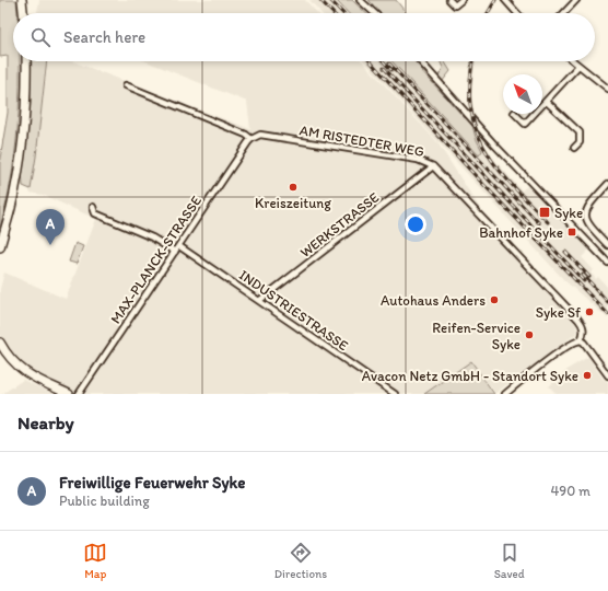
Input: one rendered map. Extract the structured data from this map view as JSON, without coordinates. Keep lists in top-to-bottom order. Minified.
{"streets":{"street":["AM RISTEDTER WEG","WERKSTRASSE","MAX-PLANCK-STRASSE","INDUSTRIESTRASSE"]},"crossings":[["AM RISTEDTER WEG","WERKSTRASSE"],["AM RISTEDTER WEG","MAX-PLANCK-STRASSE"],["WERKSTRASSE","INDUSTRIESTRASSE"],["MAX-PLANCK-STRASSE","INDUSTRIESTRASSE"]],"places":{"other":["Kreiszeitung","Autohaus Anders","Syke Sf","Reifen-Service Syke","Avacon Netz GmbH - Standort Syke"],"transit":["Syke","Bahnhof Syke"]},"north":"top left","page":{"search":"Search here","pins":"A","heading":"Nearby","list":[{"mark":"A","name":"Freiwillige Feuerwehr Syke","note":"Public building","value":"490 m"}],"nav":["Map","Directions","Saved"]}}
